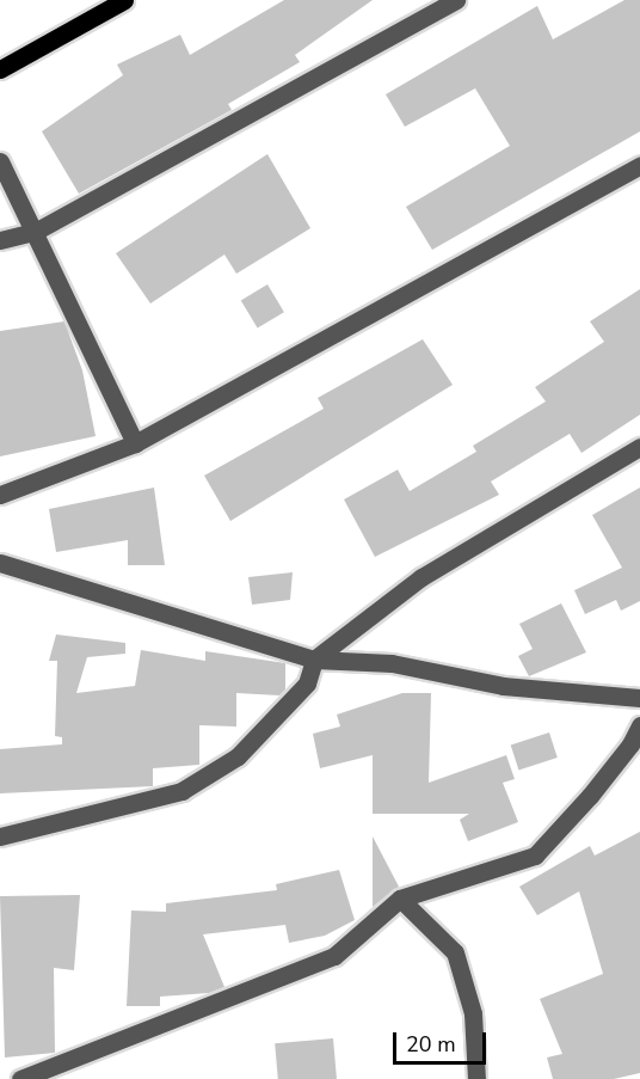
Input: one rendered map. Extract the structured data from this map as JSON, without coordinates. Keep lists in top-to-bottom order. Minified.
{"scale_bar":"20 m"}
